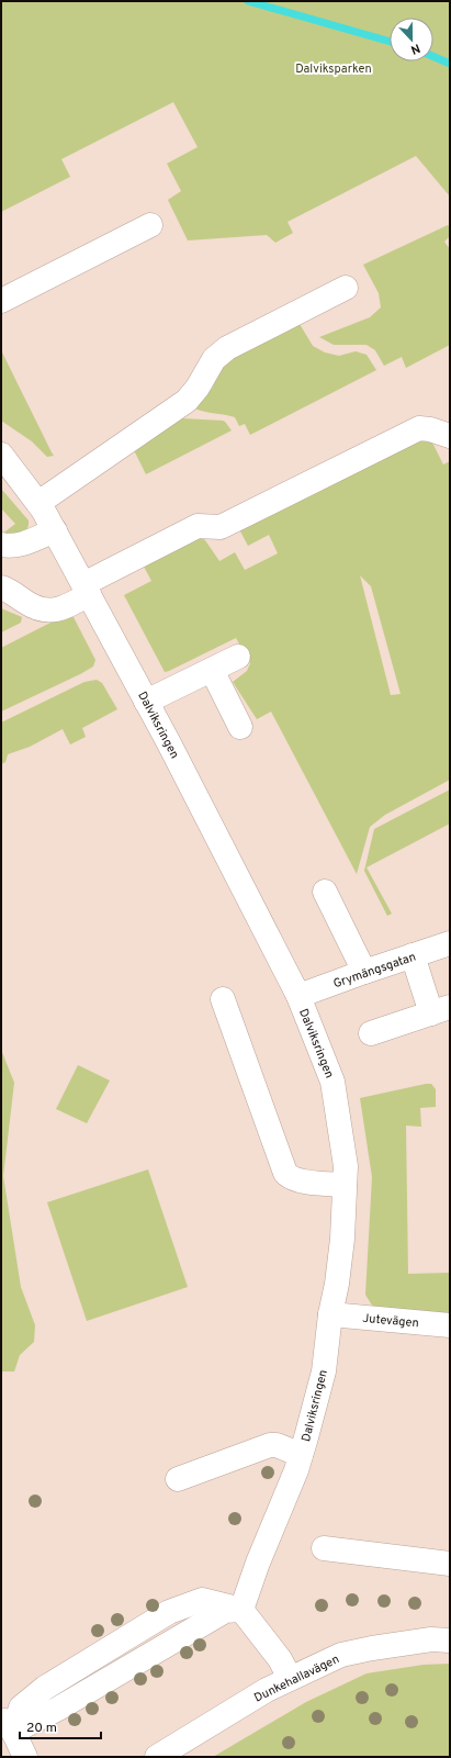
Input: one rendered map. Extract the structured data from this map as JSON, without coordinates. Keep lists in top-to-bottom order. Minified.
{"streets":{"street":["Dalviksringen","Grymängsgatan","Jutevägen","Dunkehallavägen"]},"crossings":[["Dalviksringen","Grymängsgatan"],["Dalviksringen","Jutevägen"]],"parks":["Dalviksparken"],"scale_bar":"20 m","north":"bottom"}
